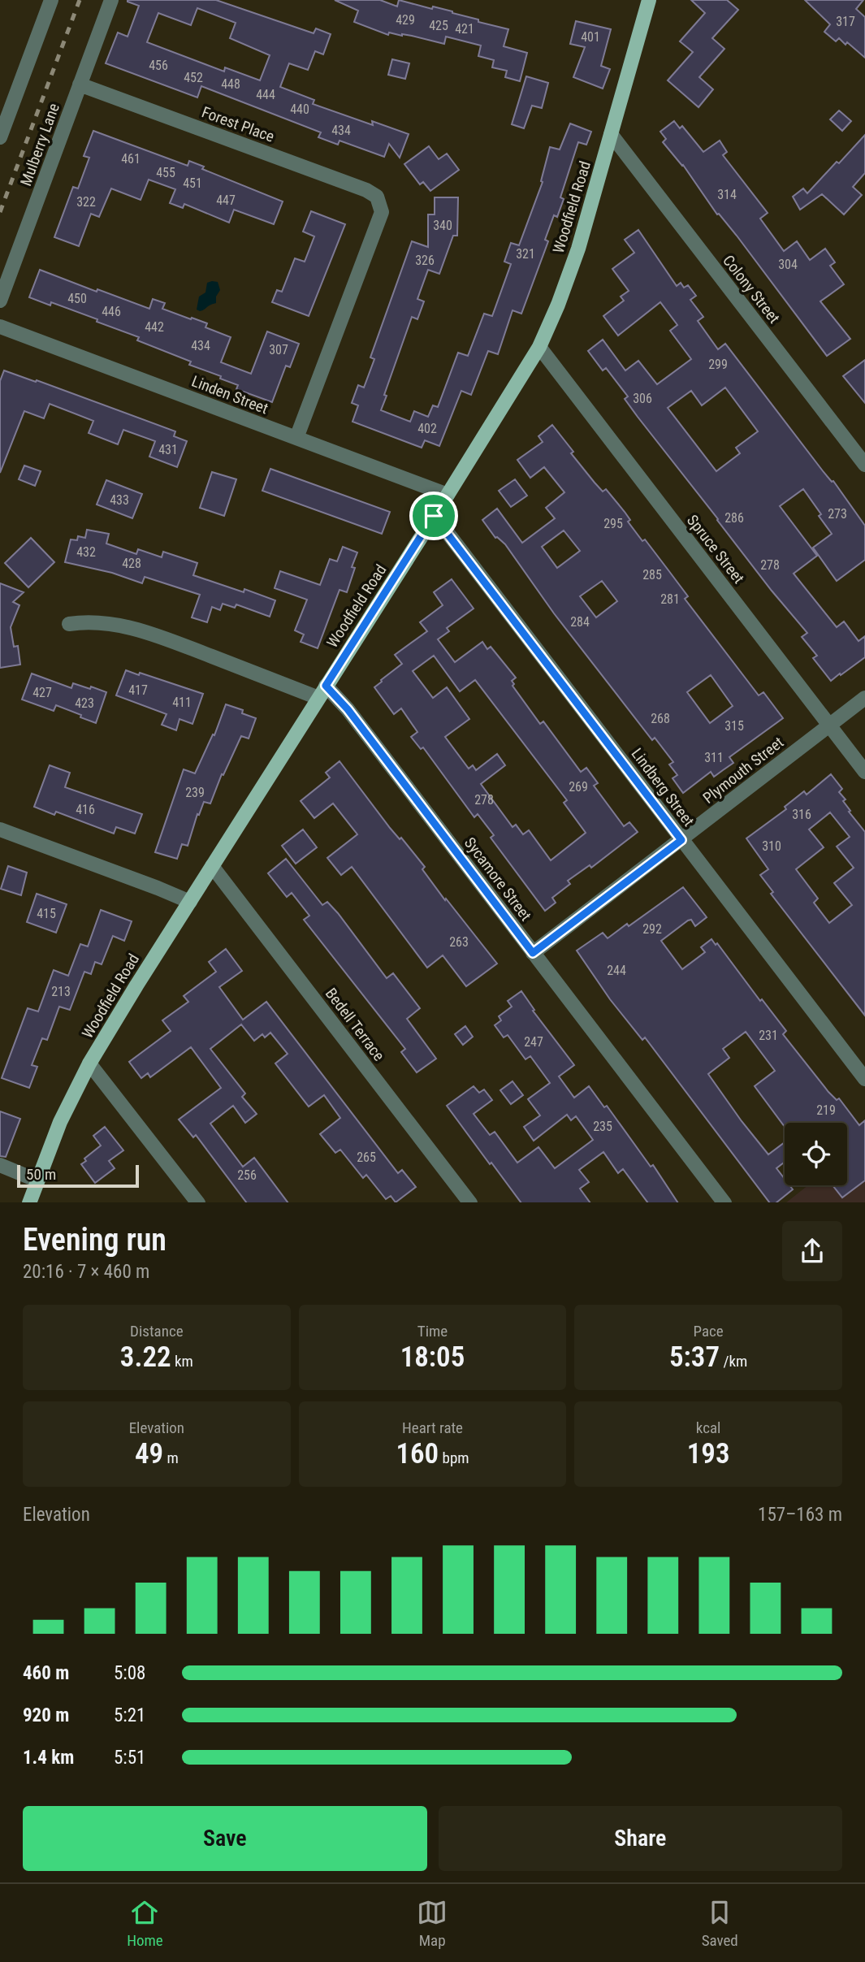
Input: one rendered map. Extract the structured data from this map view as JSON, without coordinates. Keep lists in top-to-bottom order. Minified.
{"streets":{"main road":["Woodfield Road"],"street":["Forest Place","Mulberry Lane","Colony Street","Linden Street","Spruce Street","Plymouth Street","Lindberg Street","Sycamore Street","Bedell Terrace"]},"crossings":[["Forest Place","Mulberry Lane"],["Forest Place","Linden Street"],["Woodfield Road","Colony Street"],["Woodfield Road","Linden Street"],["Woodfield Road","Spruce Street"],["Woodfield Road","Lindberg Street"],["Woodfield Road","Sycamore Street"],["Woodfield Road","Bedell Terrace"],["Spruce Street","Plymouth Street"],["Plymouth Street","Lindberg Street"],["Plymouth Street","Sycamore Street"]],"house_numbers":["429","317","425","421","401","456","452","448","444","440","434","461","455","451","314","447","322","340","321","326","304","450","446","442","434","307","299","306","402","431","433","273","286","295","432","428","278","285","281","284","417","427","411","423","268","315","311","269","239","278","416","316","310","415","292","263","244","213","231","247","219","235","265","256"],"scale_bar":"50 m","page":{"scale":"50 m","heading":["Evening run","20:16 · 7 × 460 m"],"stats":[["Distance","3.22 km"],["Time","18:05"],["Pace","5:37 /km"],["Elevation","49 m"],["Heart rate","160 bpm"],["kcal","193"]],"chart":["Elevation","157–163 m"],"list":[{"name":"460 m","note":"5:08"},{"name":"920 m","note":"5:21"},{"name":"1.4 km","note":"5:51"}],"buttons":["Save","Share"],"tabs":["Home","Map","Saved"]}}
